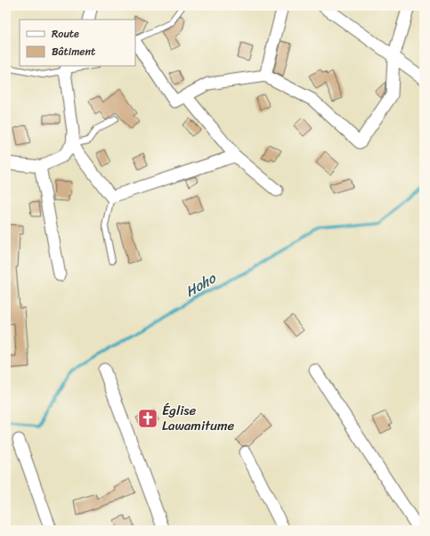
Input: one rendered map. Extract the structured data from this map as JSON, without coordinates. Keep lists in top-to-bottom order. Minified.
{"water":["Hoho"],"places":{"church":["Église Lawamitume"]},"legend":["Route","Bâtiment"]}
